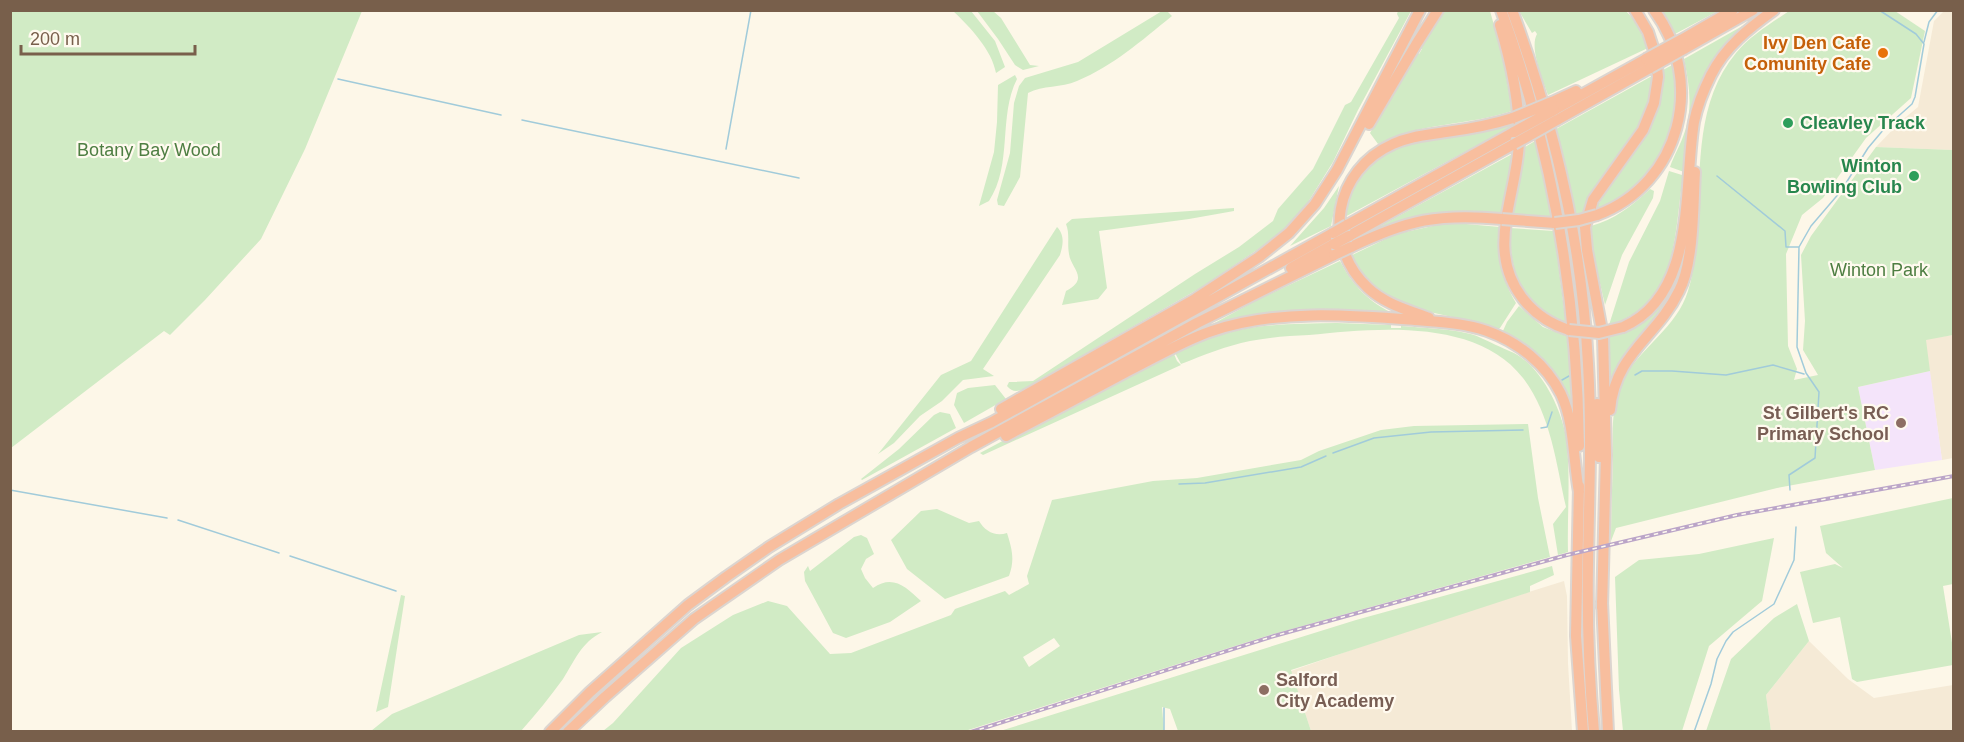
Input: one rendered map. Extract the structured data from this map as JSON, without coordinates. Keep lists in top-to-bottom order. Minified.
{"parks":["Botany Bay Wood","Winton Park"],"places":["Ivy Den Cafe Comunity Cafe","Cleavley Track","Winton Bowling Club","St Gilbert's RC Primary School","Salford City Academy"],"scale_bar":"200 m"}
